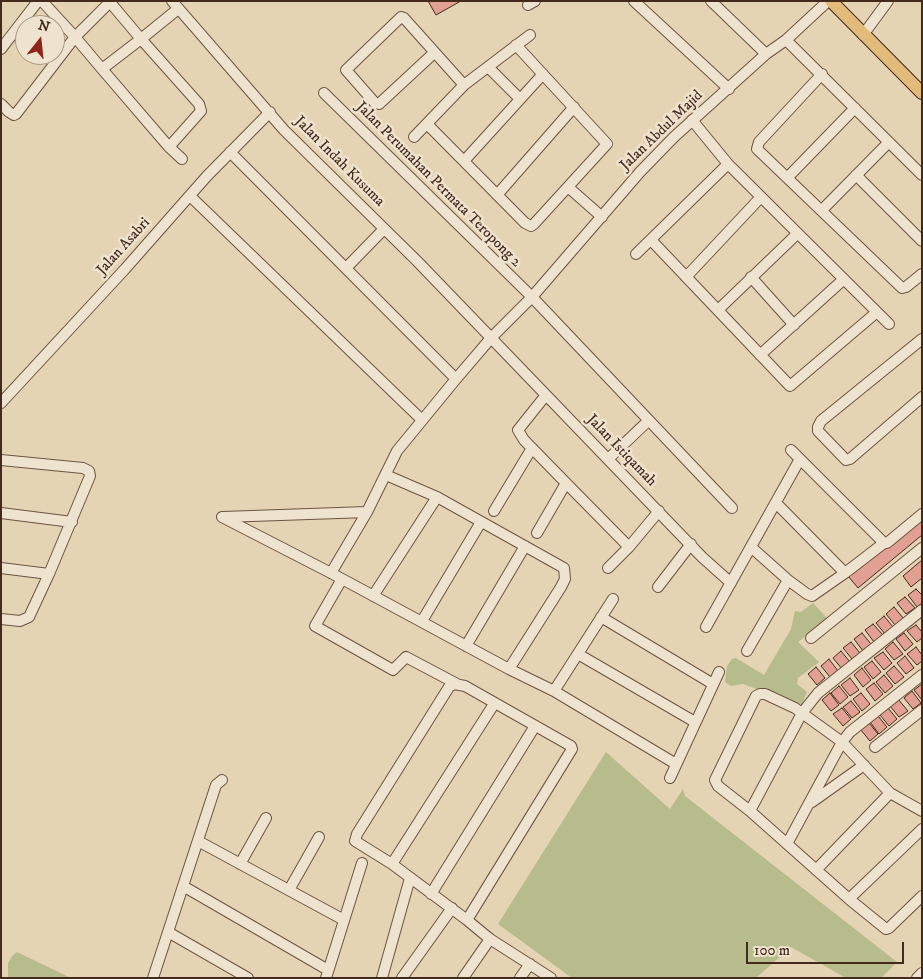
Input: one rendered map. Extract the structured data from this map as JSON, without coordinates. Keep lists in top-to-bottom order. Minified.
{"streets":{"street":["Jalan Abdul Majid","Jalan Indah Kusuma","Jalan Perumahan Permata Teropong 2","Jalan Asabri","Jalan Istiqamah"]},"crossings":[["Jalan Abdul Majid","Jalan Indah Kusuma"],["Jalan Abdul Majid","Jalan Perumahan Permata Teropong 2"],["Jalan Abdul Majid","Jalan Istiqamah"],["Jalan Indah Kusuma","Jalan Asabri"],["Jalan Indah Kusuma","Jalan Istiqamah"]],"scale_bar":"100 m","north":"top"}
